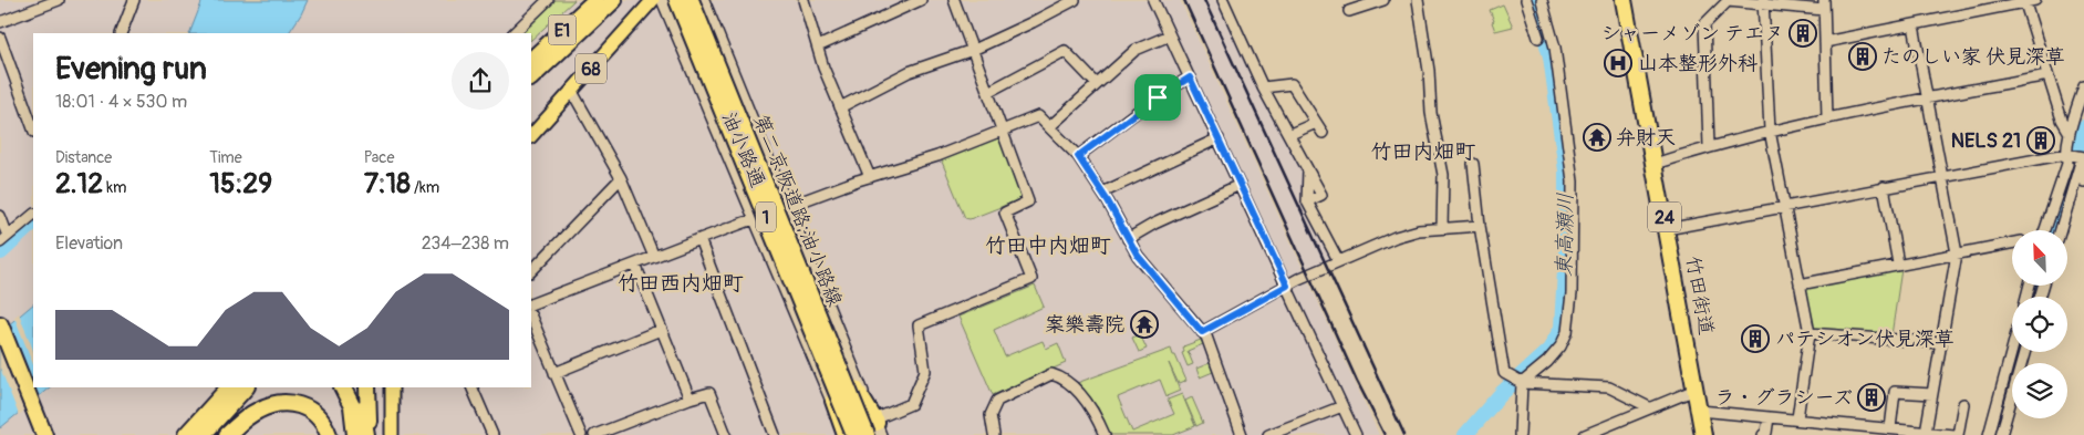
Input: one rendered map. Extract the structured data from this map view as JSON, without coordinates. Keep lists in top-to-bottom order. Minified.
{"streets":{"highway":["E1","第二京阪道路;油小路線","1","24","竹田街道"],"main road":["68"],"street":["油小路通"]},"crossings":[["油小路通","第二京阪道路;油小路線"]],"districts":["竹田内畑町","竹田中内畑町","竹田西内畑町"],"water":["東高瀬川"],"places":{"building":["シャーメゾン テエヌ","たのしい家 伏見深草","NELS 21","パテシオン伏見深草","ラ・グラシーズ"],"hospital":["山本整形外科"],"temple":["弁財天","案樂壽院"]},"north":"top left","page":{"heading":["Evening run","18:01 · 4 × 530 m"],"stats":[["Distance","2.12 km"],["Time","15:29"],["Pace","7:18 /km"]],"chart":["Elevation","234–238 m"]}}
